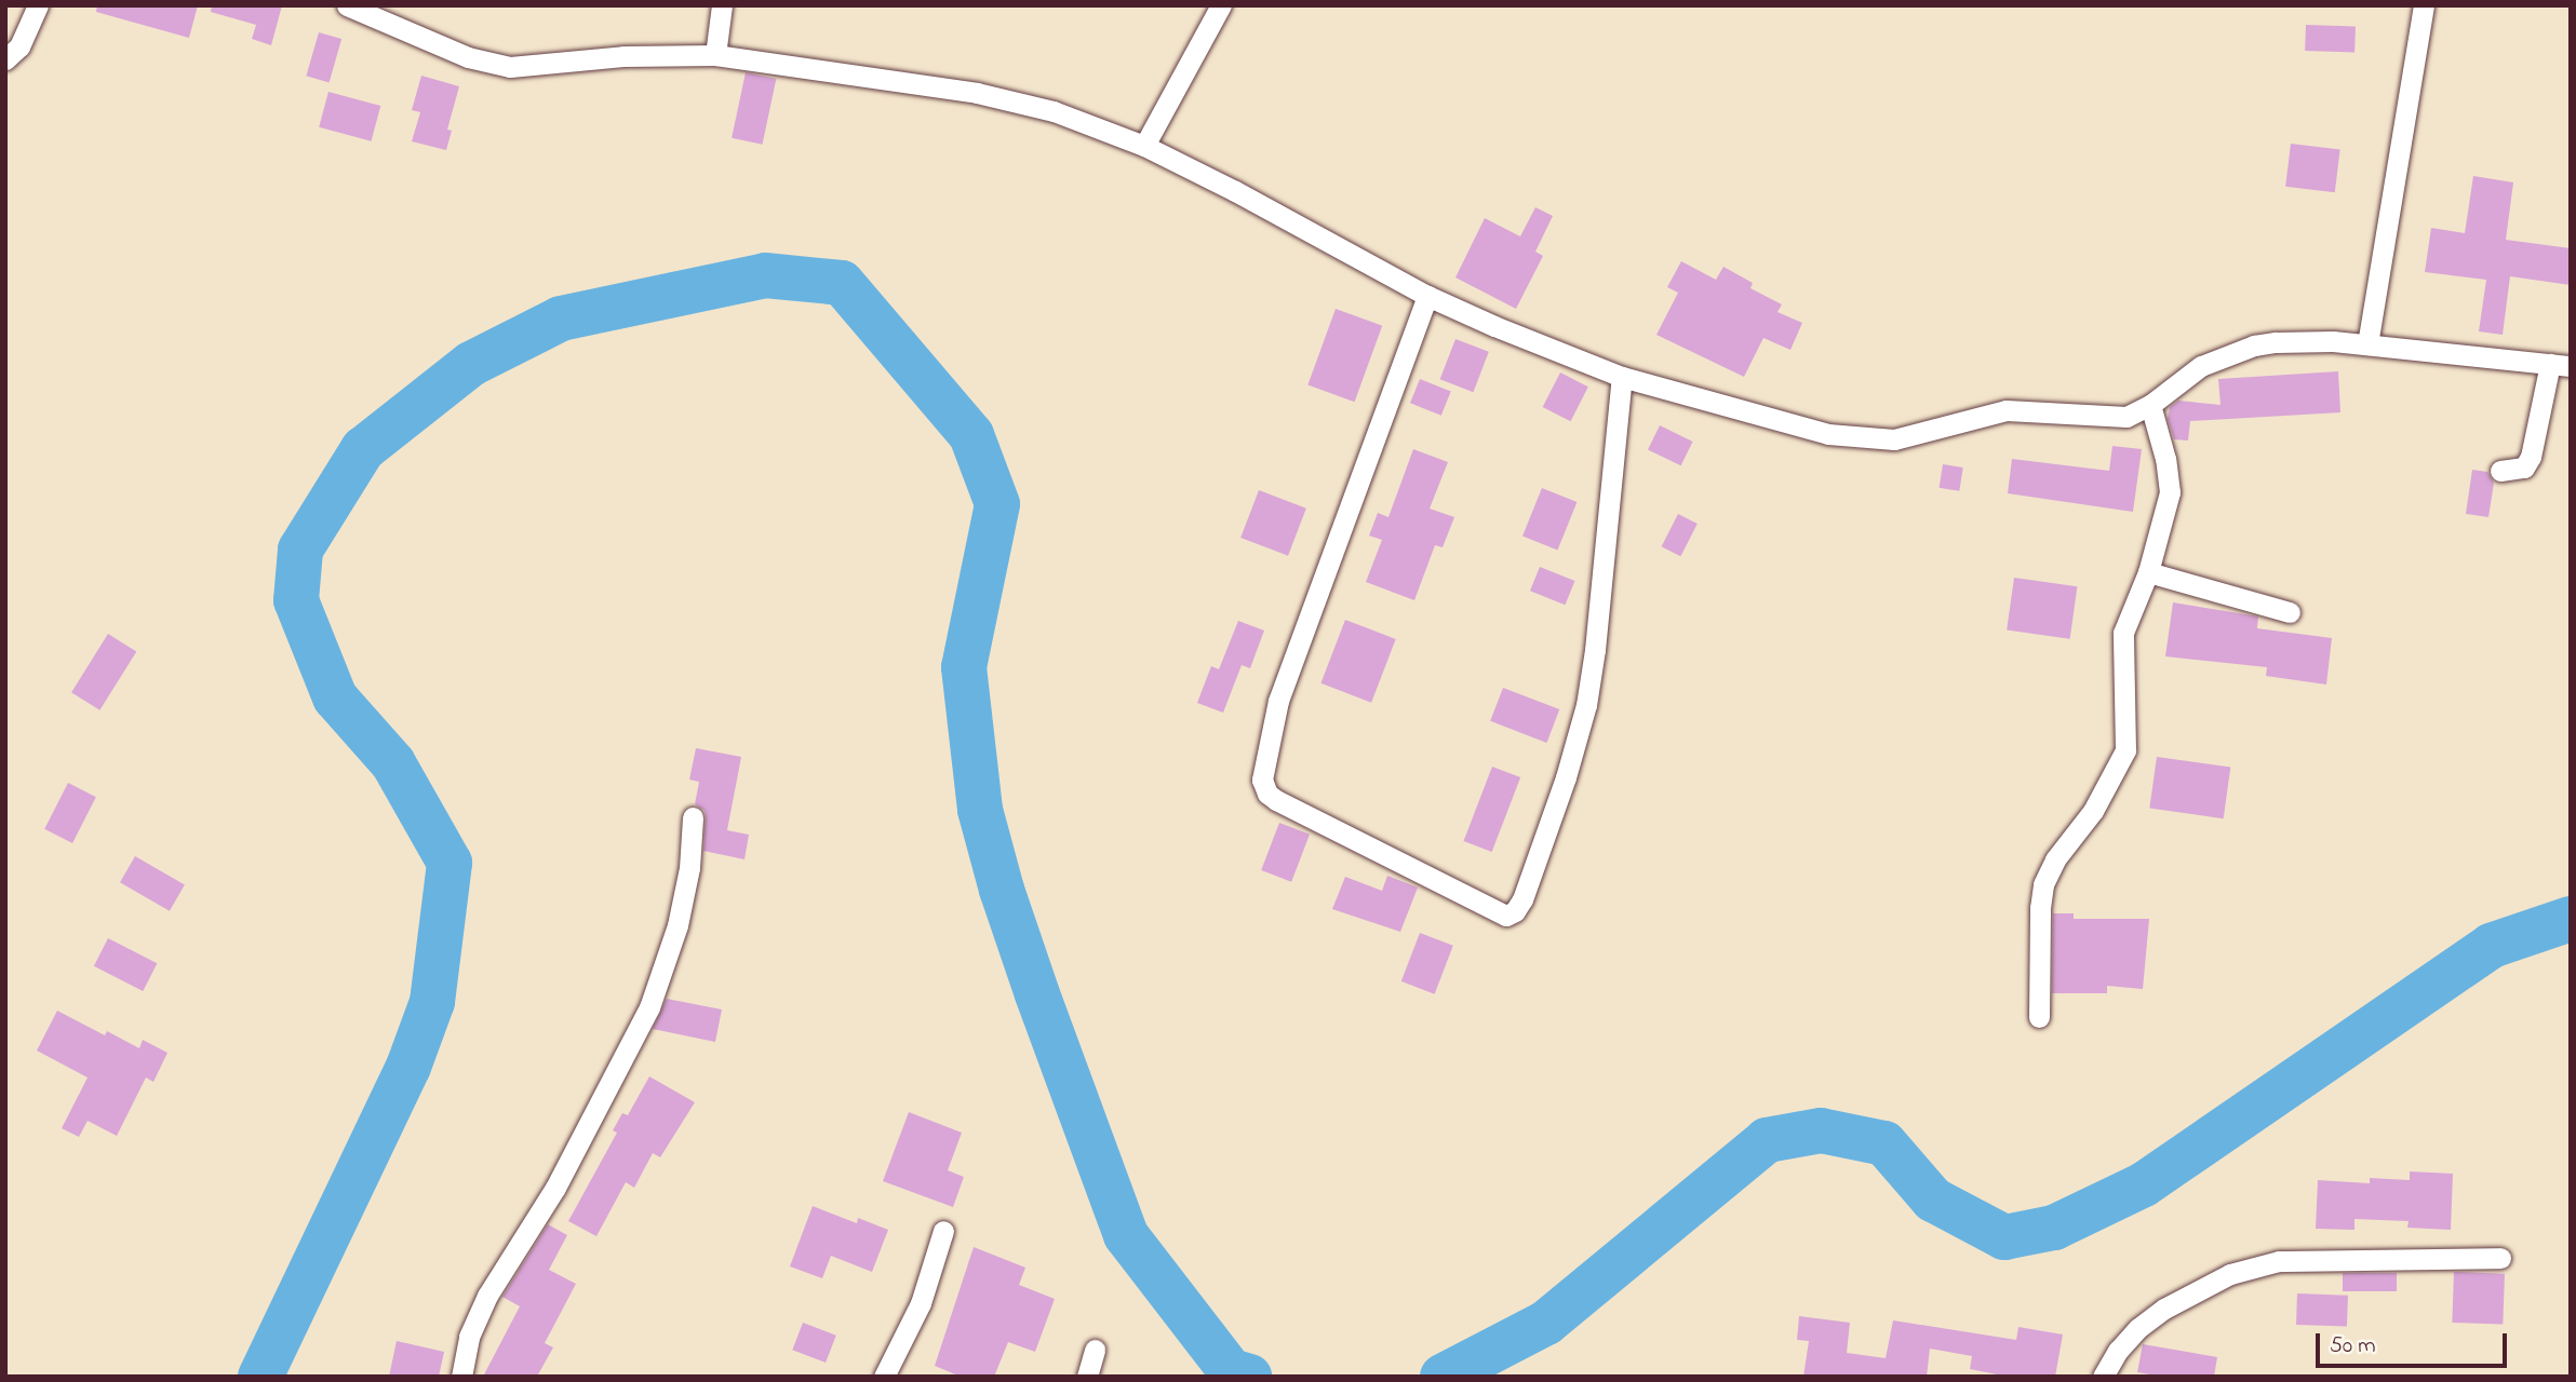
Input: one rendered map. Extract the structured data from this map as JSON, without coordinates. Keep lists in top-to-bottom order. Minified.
{"scale_bar":"50 m"}
